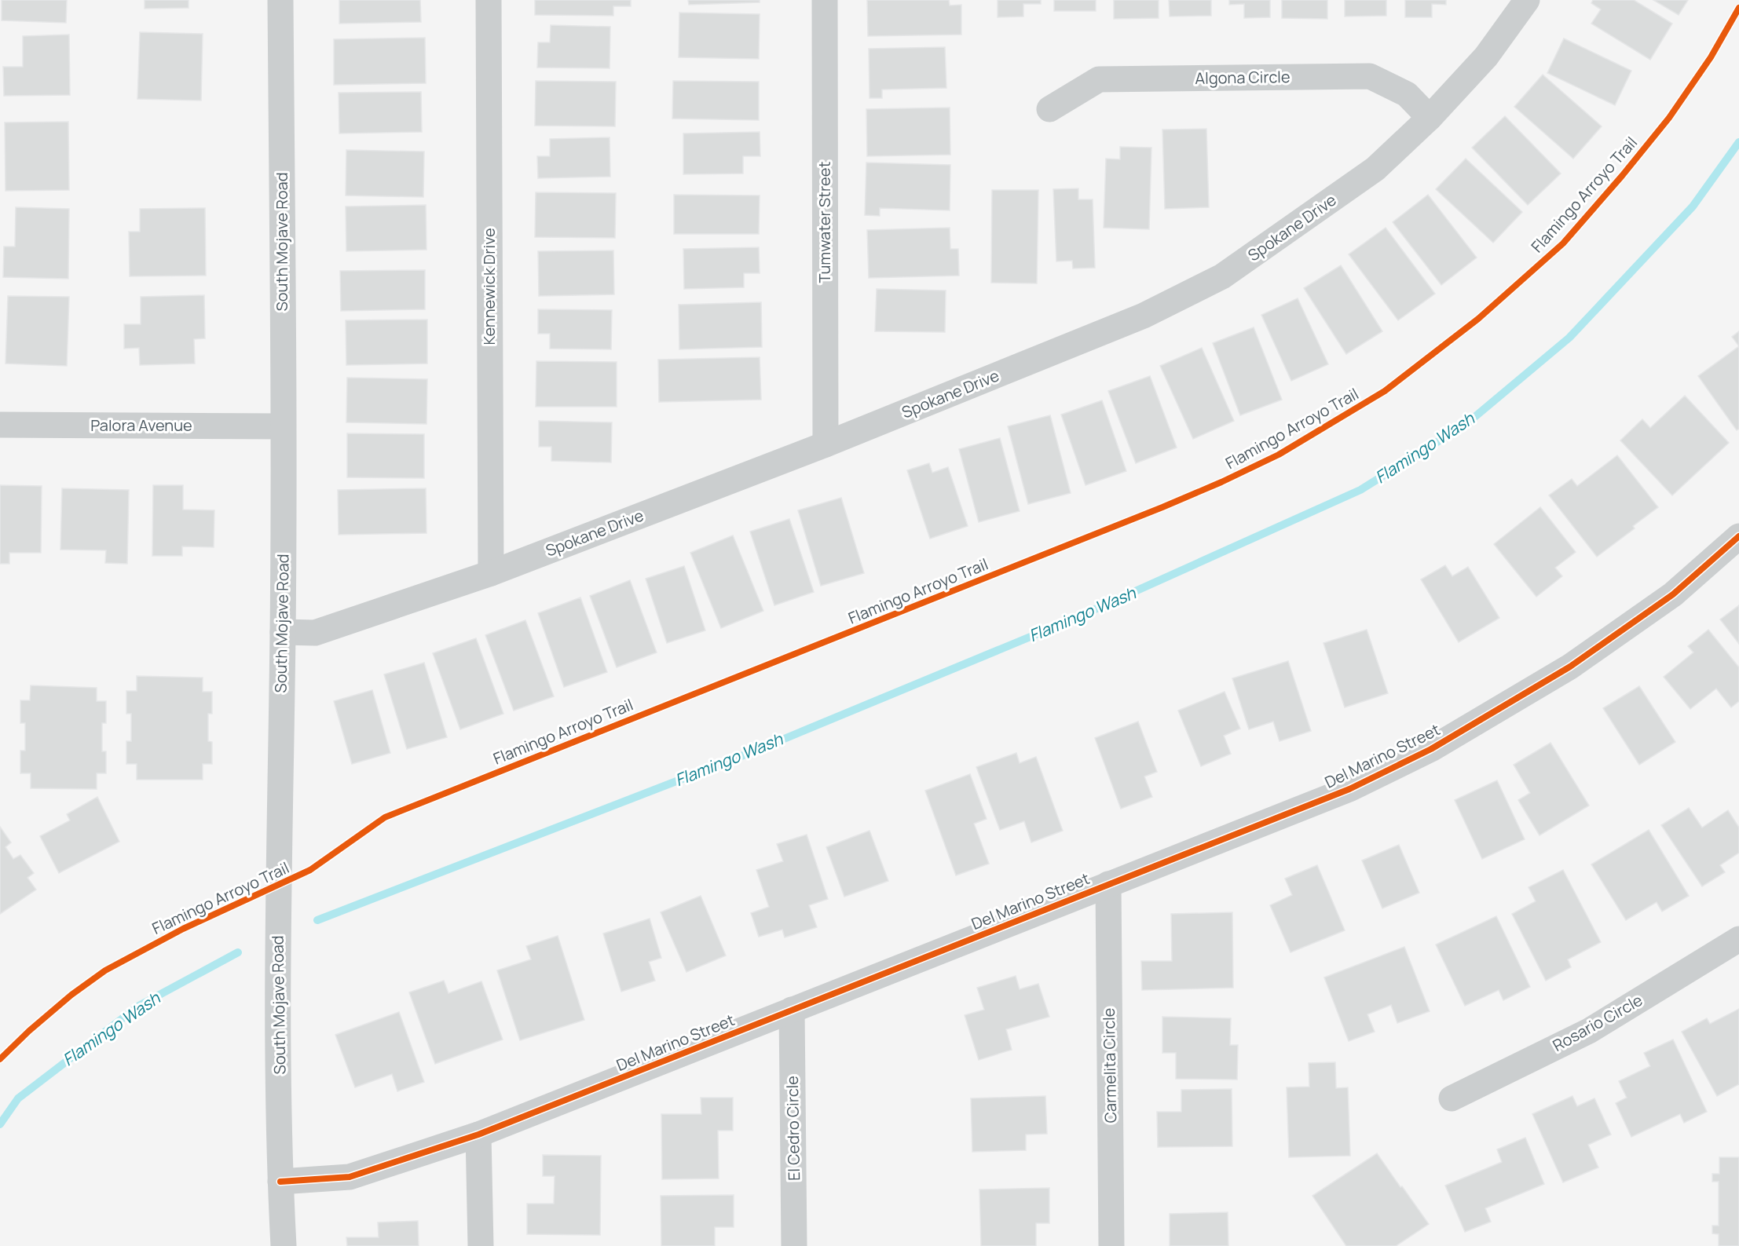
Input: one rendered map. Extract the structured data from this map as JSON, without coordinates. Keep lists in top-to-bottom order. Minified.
{"streets":{"street":["Algona Circle","Tumwater Street","Spokane Drive","South Mojave Road","Kennewick Drive","Palora Avenue","Del Marino Street","Rosario Circle","Carmelita Circle","El Cedro Circle"],"cycle path":["Flamingo Arroyo Trail"]},"crossings":[["Algona Circle","Spokane Drive"],["Tumwater Street","Spokane Drive"],["Spokane Drive","South Mojave Road"],["Spokane Drive","Kennewick Drive"],["South Mojave Road","Palora Avenue"],["South Mojave Road","Del Marino Street"],["Del Marino Street","Carmelita Circle"],["Del Marino Street","El Cedro Circle"]],"water":["Flamingo Wash"]}
